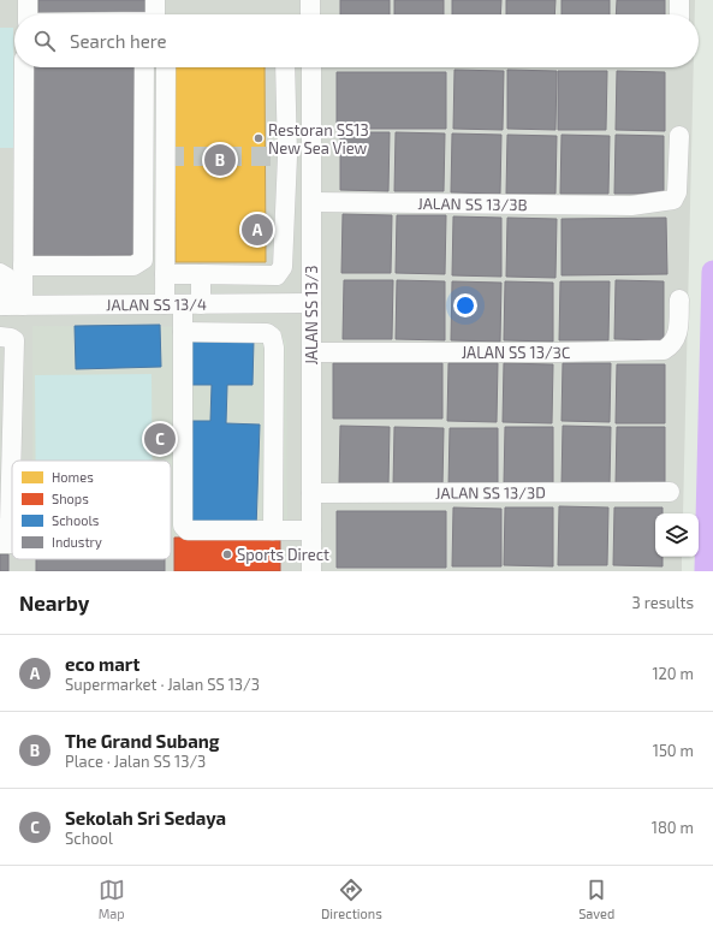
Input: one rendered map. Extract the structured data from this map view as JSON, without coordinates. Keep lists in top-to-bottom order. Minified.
{"streets":{"street":["JALAN SS 13/3B","JALAN SS 13/4","JALAN SS 13/3","JALAN SS 13/3C","JALAN SS 13/3D"]},"crossings":[["JALAN SS 13/3B","JALAN SS 13/3"],["JALAN SS 13/4","JALAN SS 13/3"],["JALAN SS 13/3","JALAN SS 13/3C"],["JALAN SS 13/3","JALAN SS 13/3D"]],"places":["Restoran SS13 New Sea View","Sports Direct"],"legend":["Homes","Shops","Schools","Industry"],"page":{"search":"Search here","pins":["B","A","C"],"heading":["Nearby","3 results"],"list":[{"mark":"A","name":"eco mart","note":"Supermarket · Jalan SS 13/3","value":"120 m"},{"mark":"B","name":"The Grand Subang","note":"Place · Jalan SS 13/3","value":"150 m"},{"mark":"C","name":"Sekolah Sri Sedaya","note":"School","value":"180 m"}],"nav":["Map","Directions","Saved"]}}
